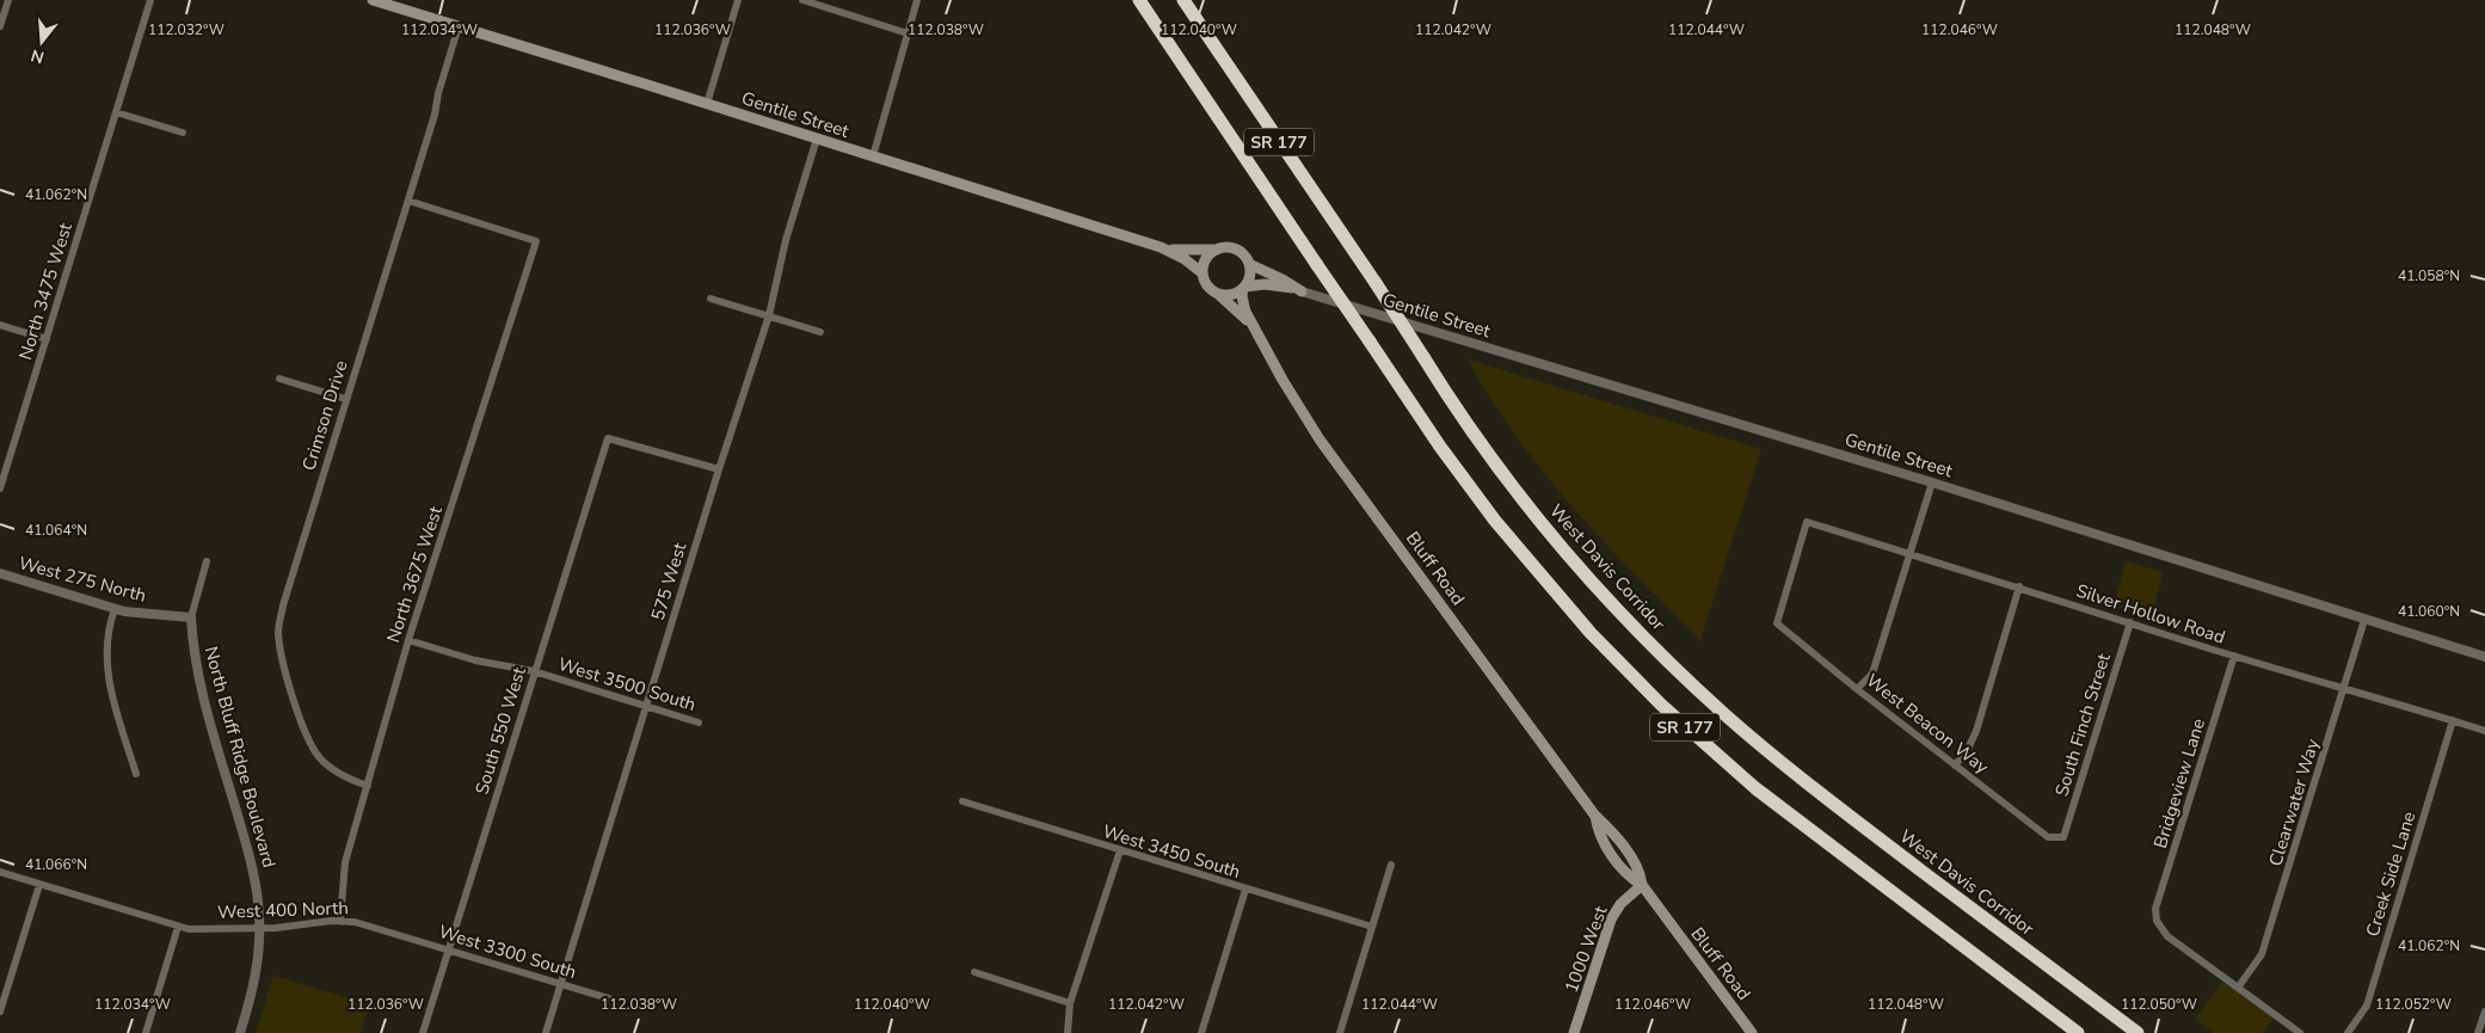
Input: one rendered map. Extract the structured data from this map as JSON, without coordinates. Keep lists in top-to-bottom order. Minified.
{"streets":{"highway":["SR 177","West Davis Corridor"],"main road":["Gentile Street","Bluff Road","1000 West"],"street":["North 3475 West","Crimson Drive","North 3675 West","West 275 North","575 West","Silver Hollow Road","West 3500 South","West Beacon Way","South Finch Street","South 550 West","North Bluff Ridge Boulevard","Bridgeview Lane","Clearwater Way","West 3450 South","Creek Side Lane","West 400 North","West 3300 South"]},"crossings":[["Gentile Street","Crimson Drive"],["Gentile Street","Bluff Road"],["Gentile Street","575 West"],["Gentile Street","Clearwater Way"],["Crimson Drive","North 3675 West"],["Bluff Road","1000 West"],["North 3675 West","West 3500 South"],["North 3675 West","West 400 North"],["West 275 North","North Bluff Ridge Boulevard"],["575 West","West 3500 South"],["575 West","South 550 West"],["575 West","West 3300 South"],["Silver Hollow Road","West Beacon Way"],["Silver Hollow Road","South Finch Street"],["Silver Hollow Road","Bridgeview Lane"],["Silver Hollow Road","Clearwater Way"],["Silver Hollow Road","Creek Side Lane"],["West 3500 South","South 550 West"],["West Beacon Way","South Finch Street"],["South 550 West","West 3300 South"],["North Bluff Ridge Boulevard","West 400 North"],["Bridgeview Lane","Clearwater Way"],["West 400 North","West 3300 South"]],"north":"bottom","coordinates":["112.032°W","112.034°W","112.036°W","112.038°W","112.040°W","112.042°W","112.044°W","112.046°W","112.048°W","41.062°N","41.058°N","41.064°N","41.060°N","41.066°N","112.050°W","112.052°W"]}
